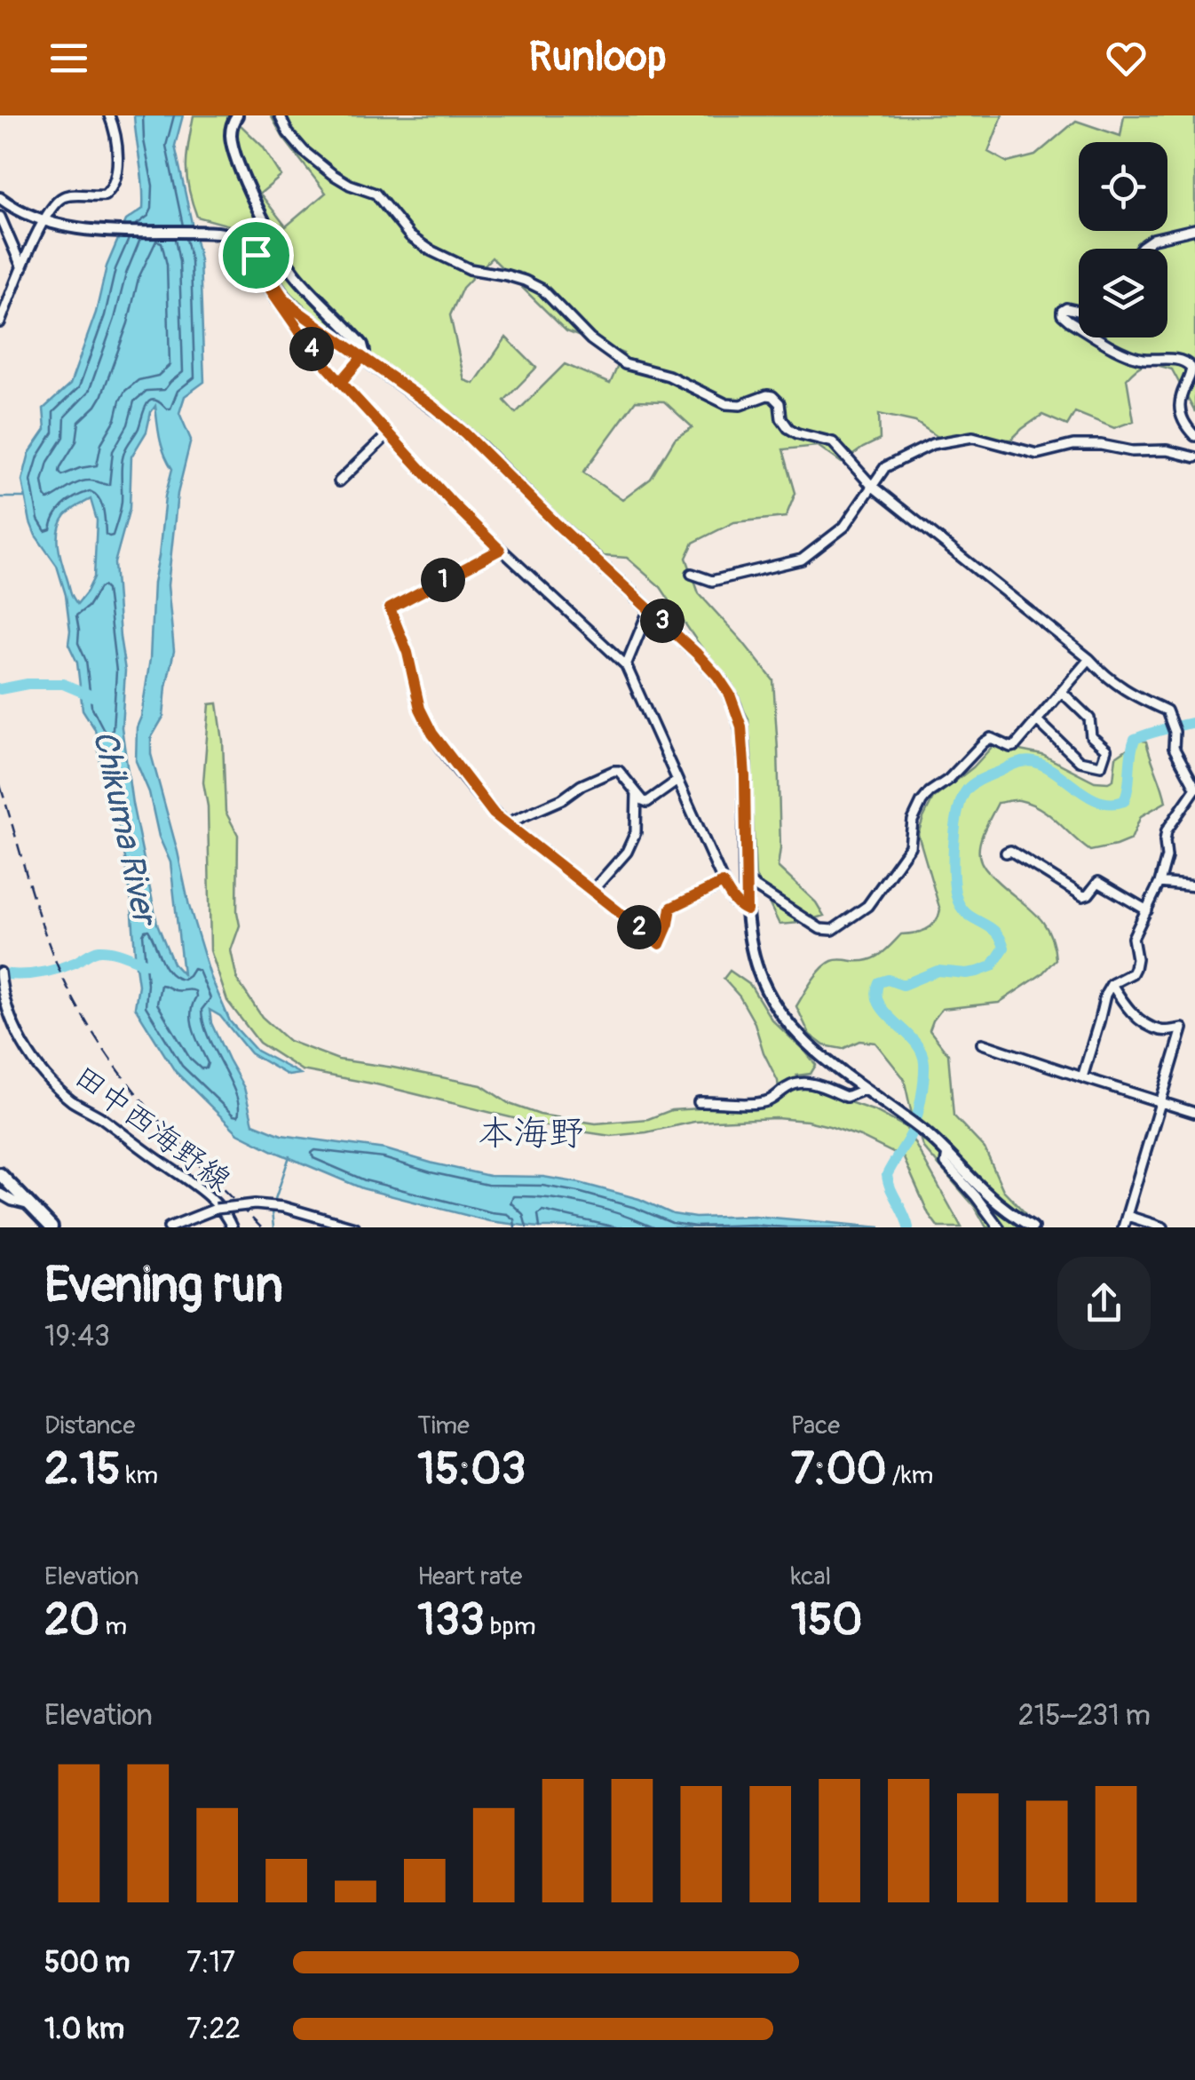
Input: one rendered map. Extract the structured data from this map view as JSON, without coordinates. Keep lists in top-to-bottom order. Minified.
{"streets":{"street":["田中西海野線"]},"districts":["本海野"],"water":["Chikuma River"],"page":{"header":"Runloop","pins":["4","1","3","2"],"heading":["Evening run","19:43"],"stats":[["Distance","2.15 km"],["Time","15:03"],["Pace","7:00 /km"],["Elevation","20 m"],["Heart rate","133 bpm"],["kcal","150"]],"chart":["Elevation","215–231 m"],"list":[{"name":"500 m","note":"7:17"},{"name":"1.0 km","note":"7:22"}]}}
